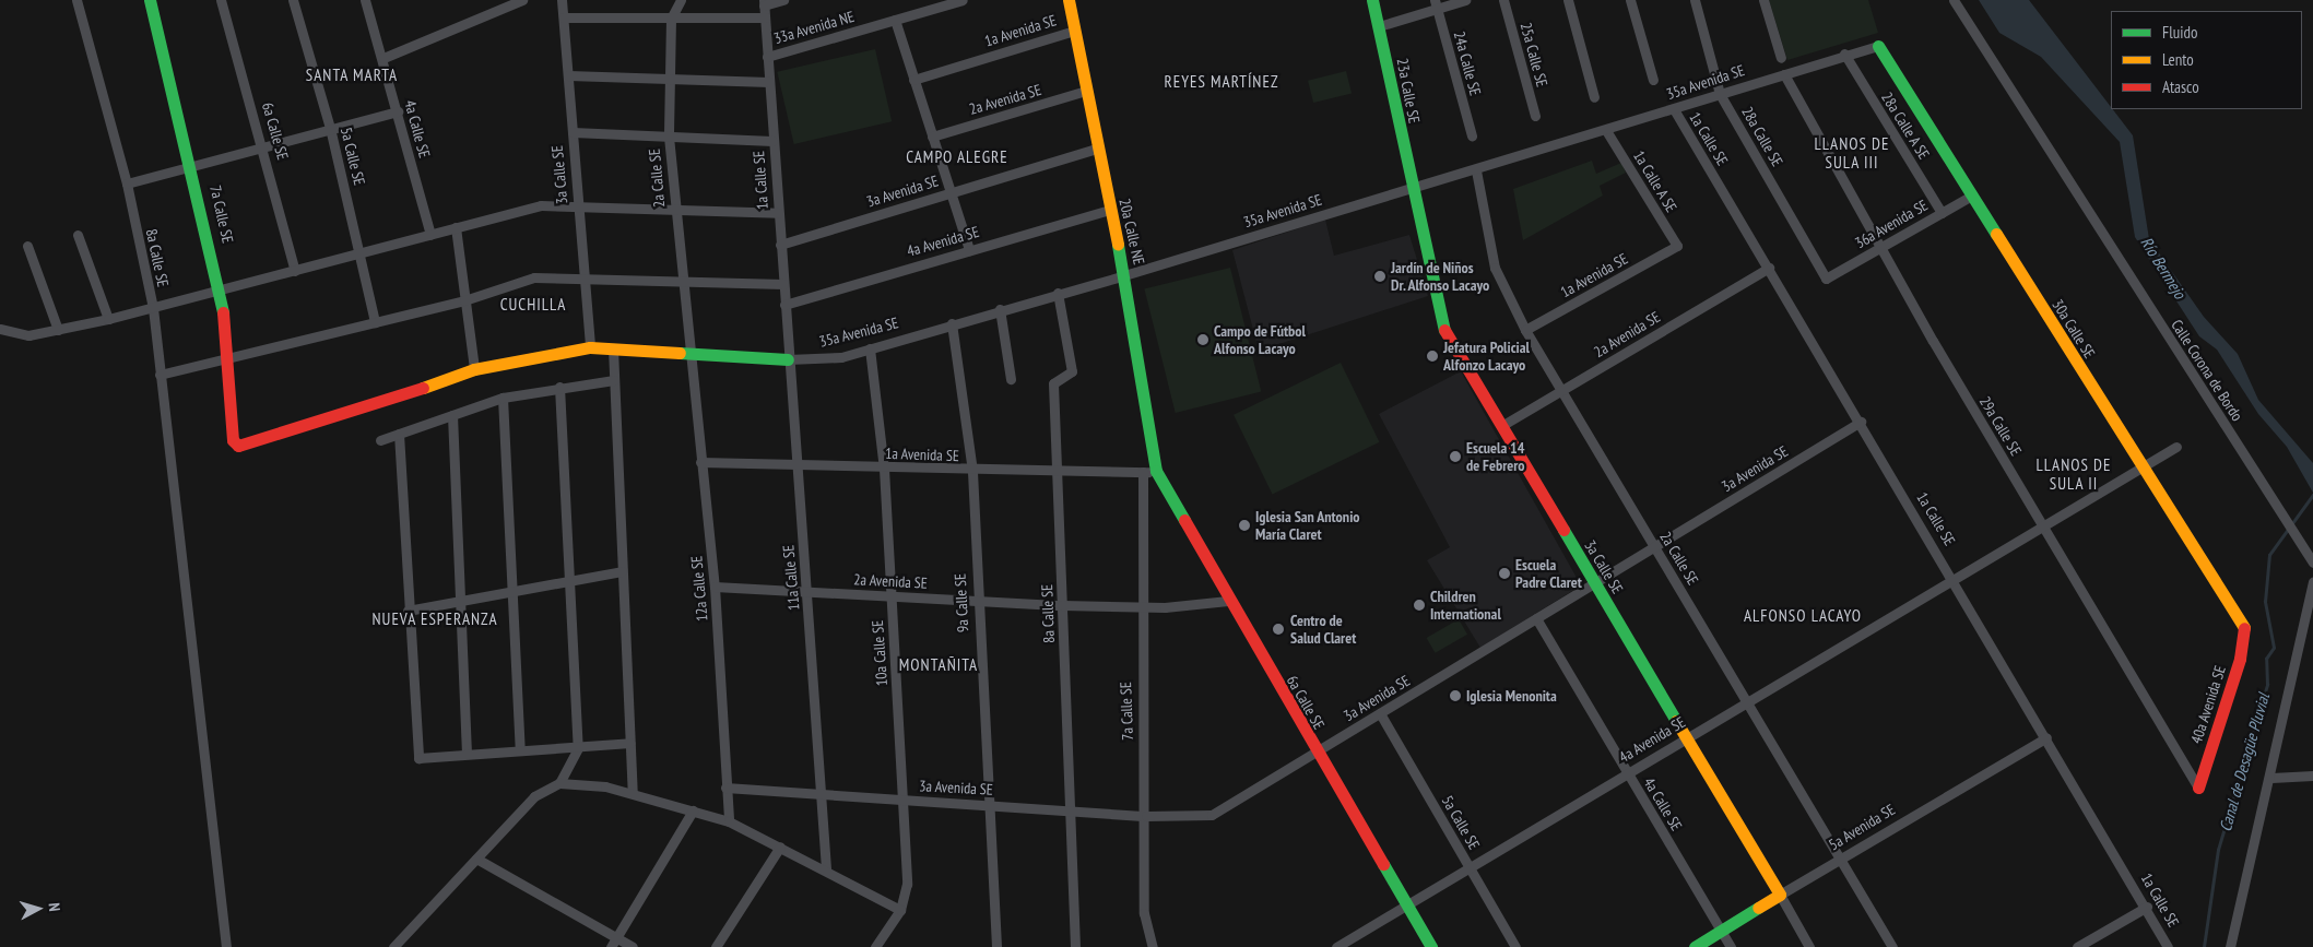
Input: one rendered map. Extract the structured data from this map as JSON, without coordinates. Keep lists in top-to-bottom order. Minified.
{"streets":{"street":["33a Avenida NE","1a Avenida SE","25a Calle SE","24a Calle SE","35a Avenida SE","23a Calle SE","2a Avenida SE","28a Calle A SE","4a Calle SE","6a Calle SE","28a Calle SE","1a Calle SE","5a Calle SE","3a Calle SE","2a Calle SE","1a Calle A SE","3a Avenida SE","7a Calle SE","36a Avenida SE","20a Calle NE","4a Avenida SE","8a Calle SE","30a Calle SE","Calle Corona de Bordo","29a Calle SE","11a Calle SE","12a Calle SE","9a Calle SE","10a Calle SE","40a Avenida SE","5a Avenida SE"]},"crossings":[["33a Avenida NE","1a Calle SE"],["1a Avenida SE","6a Calle SE"],["1a Avenida SE","2a Calle SE"],["1a Avenida SE","1a Calle A SE"],["1a Avenida SE","7a Calle SE"],["1a Avenida SE","20a Calle NE"],["1a Avenida SE","8a Calle SE"],["1a Avenida SE","11a Calle SE"],["1a Avenida SE","12a Calle SE"],["1a Avenida SE","9a Calle SE"],["1a Avenida SE","10a Calle SE"],["35a Avenida SE","23a Calle SE"],["35a Avenida SE","28a Calle A SE"],["35a Avenida SE","28a Calle SE"],["35a Avenida SE","1a Calle SE"],["35a Avenida SE","3a Calle SE"],["35a Avenida SE","2a Calle SE"],["35a Avenida SE","1a Calle A SE"],["35a Avenida SE","7a Calle SE"],["35a Avenida SE","20a Calle NE"],["35a Avenida SE","8a Calle SE"],["35a Avenida SE","30a Calle SE"],["35a Avenida SE","29a Calle SE"],["35a Avenida SE","11a Calle SE"],["35a Avenida SE","12a Calle SE"],["35a Avenida SE","9a Calle SE"],["35a Avenida SE","10a Calle SE"],["23a Calle SE","3a Calle SE"],["2a Avenida SE","6a Calle SE"],["2a Avenida SE","1a Calle SE"],["2a Avenida SE","3a Calle SE"],["2a Avenida SE","2a Calle SE"],["2a Avenida SE","7a Calle SE"],["2a Avenida SE","20a Calle NE"],["2a Avenida SE","8a Calle SE"],["2a Avenida SE","11a Calle SE"],["2a Avenida SE","12a Calle SE"],["2a Avenida SE","9a Calle SE"],["2a Avenida SE","10a Calle SE"],["28a Calle A SE","36a Avenida SE"],["4a Calle SE","3a Avenida SE"],["4a Calle SE","4a Avenida SE"],["4a Calle SE","5a Avenida SE"],["6a Calle SE","3a Avenida SE"],["6a Calle SE","20a Calle NE"],["6a Calle SE","4a Avenida SE"],["28a Calle SE","36a Avenida SE"],["1a Calle SE","3a Avenida SE"],["1a Calle SE","4a Avenida SE"],["1a Calle SE","11a Calle SE"],["1a Calle SE","5a Avenida SE"],["5a Calle SE","3a Avenida SE"],["5a Calle SE","4a Avenida SE"],["3a Calle SE","3a Avenida SE"],["3a Calle SE","4a Avenida SE"],["3a Calle SE","5a Avenida SE"],["2a Calle SE","3a Avenida SE"],["2a Calle SE","4a Avenida SE"],["2a Calle SE","12a Calle SE"],["2a Calle SE","5a Avenida SE"],["3a Avenida SE","7a Calle SE"],["3a Avenida SE","20a Calle NE"],["3a Avenida SE","8a Calle SE"],["3a Avenida SE","11a Calle SE"],["3a Avenida SE","12a Calle SE"],["3a Avenida SE","9a Calle SE"],["3a Avenida SE","10a Calle SE"],["36a Avenida SE","30a Calle SE"],["36a Avenida SE","29a Calle SE"],["20a Calle NE","4a Avenida SE"],["4a Avenida SE","30a Calle SE"],["4a Avenida SE","29a Calle SE"],["30a Calle SE","40a Avenida SE"],["29a Calle SE","40a Avenida SE"]],"districts":["SANTA MARTA","REYES MARTÍNEZ","LLANOS DE SULA III","CAMPO ALEGRE","CUCHILLA","LLANOS DE SULA II","ALFONSO LACAYO","NUEVA ESPERANZA","MONTAÑITA"],"water":["Río Bermejo","Canal de Desagüe Pluvial"],"places":["Jardín de Niños Dr. Alfonso Lacayo","Campo de Fútbol Alfonso Lacayo","Jefatura Policial Alfonzo Lacayo","Escuela 14 de Febrero","Iglesia San Antonio María Claret","Escuela Padre Claret","Children International","Centro de Salud Claret","Iglesia Menonita"],"legend":["Fluido","Lento","Atasco"],"north":"right"}
